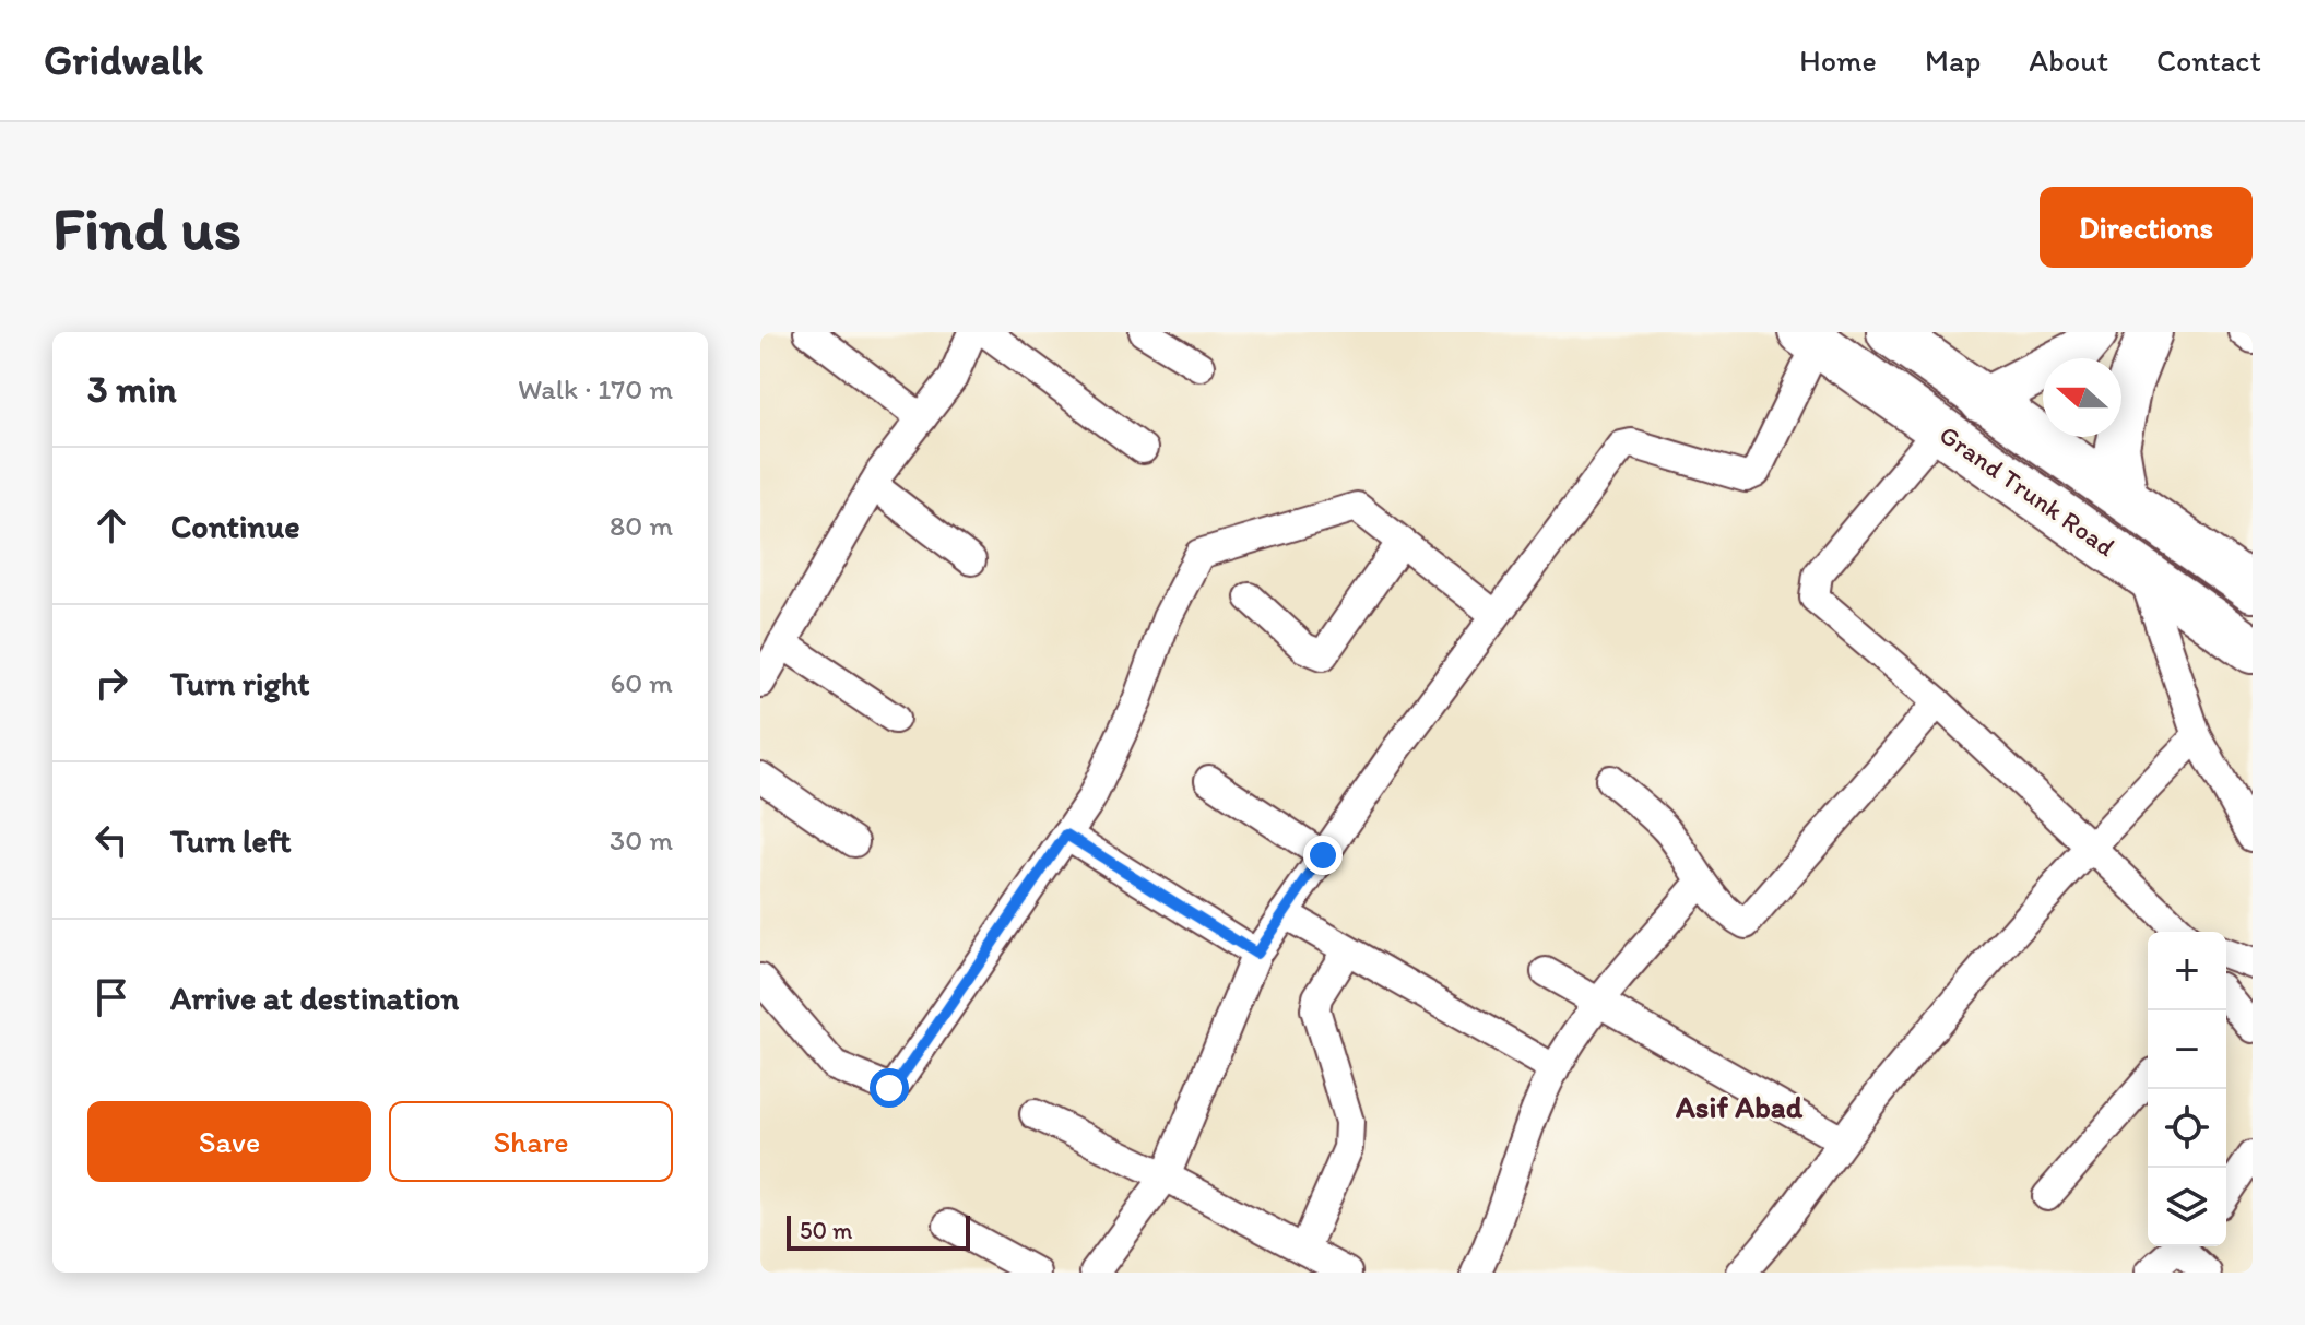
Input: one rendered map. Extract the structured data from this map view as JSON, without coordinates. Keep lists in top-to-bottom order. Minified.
{"streets":{"highway":["Grand Trunk Road"]},"districts":["Asif Abad"],"scale_bar":"50 m","north":"left","page":{"header":"Gridwalk","nav":["Home","Map","About","Contact"],"buttons":["Directions",["Save","Share"]],"title":"Find us","heading":["3 min","Walk · 170 m"],"list":[["Continue","80 m"],["Turn right","60 m"],["Turn left","30 m"],"Arrive at destination"],"map_buttons":["+","−"],"scale":"50 m"}}
